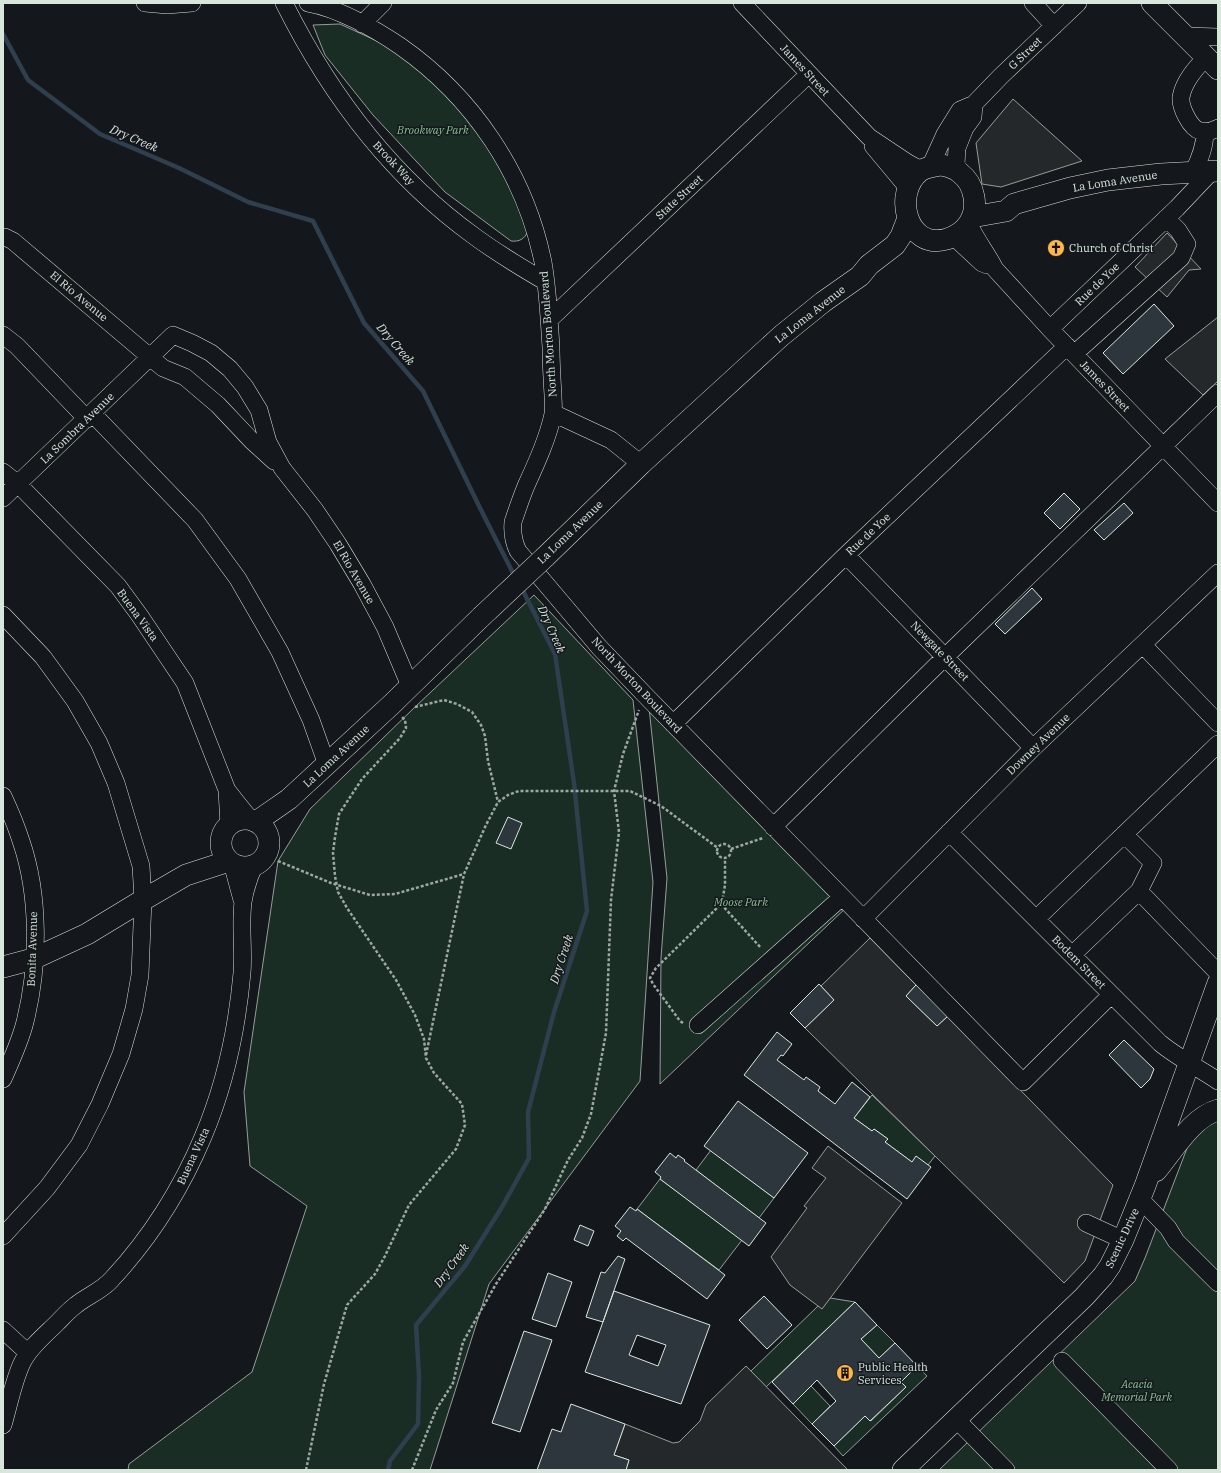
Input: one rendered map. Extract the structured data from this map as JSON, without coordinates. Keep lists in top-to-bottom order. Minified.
{"streets":{"main road":["La Loma Avenue","Scenic Drive"],"street":["G Street","James Street","Brook Way","State Street","Rue de Yoe","El Rio Avenue","North Morton Boulevard","La Sombra Avenue","Buena Vista","Newgate Street","Downey Avenue","Bonita Avenue","Bodem Street"]},"crossings":[["G Street","James Street"],["G Street","La Loma Avenue"],["James Street","La Loma Avenue"],["James Street","State Street"],["James Street","Rue de Yoe"],["Brook Way","North Morton Boulevard"],["La Loma Avenue","Rue de Yoe"],["La Loma Avenue","El Rio Avenue"],["La Loma Avenue","North Morton Boulevard"],["La Loma Avenue","Buena Vista"],["State Street","North Morton Boulevard"],["Rue de Yoe","North Morton Boulevard"],["Rue de Yoe","Newgate Street"],["El Rio Avenue","La Sombra Avenue"],["North Morton Boulevard","Downey Avenue"],["North Morton Boulevard","Bodem Street"],["La Sombra Avenue","Buena Vista"],["Newgate Street","Downey Avenue"],["Downey Avenue","Bodem Street"],["Bodem Street","Scenic Drive"]],"water":["Dry Creek"],"parks":["Brookway Park","Moose Park","Acacia Memorial Park"],"places":{"church":["Church of Christ"],"building":["Public Health Services"]}}
